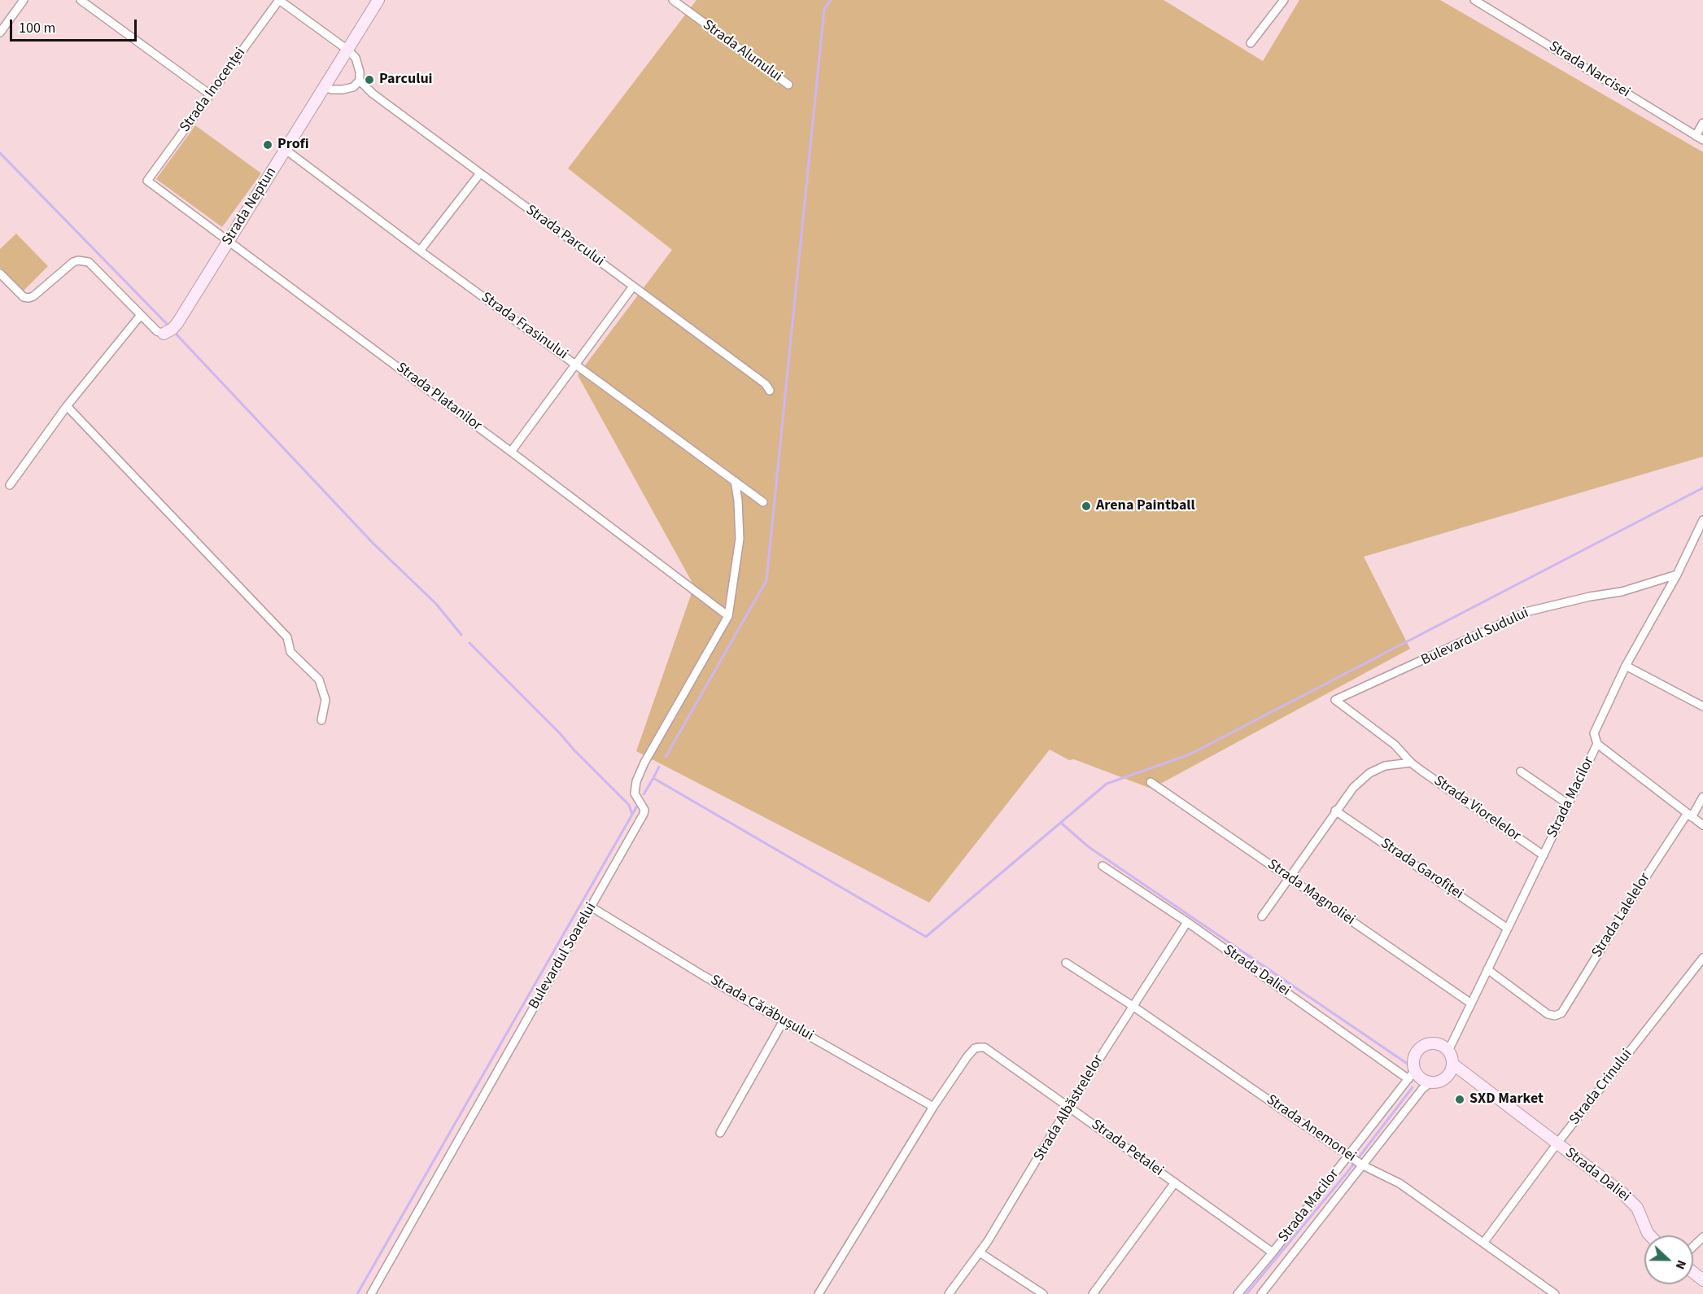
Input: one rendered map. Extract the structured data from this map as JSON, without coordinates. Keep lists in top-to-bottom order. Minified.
{"streets":{"street":["Strada Alunului","Strada Narcisei","Strada Inocenței","Strada Neptun","Strada Parcului","Strada Frasinului","Strada Platanilor","Bulevardul Sudului","Strada Macilor","Strada Viorelelor","Strada Garofiței","Strada Magnoliei","Strada Lalelelor","Bulevardul Soarelui","Strada Daliei","Strada Cărăbușului","Strada Crinului","Strada Albăstrelelor","Strada Anemonei","Strada Petalei"]},"crossings":[["Strada Inocenței","Strada Platanilor"],["Strada Neptun","Strada Frasinului"],["Strada Neptun","Strada Platanilor"],["Strada Platanilor","Bulevardul Soarelui"],["Bulevardul Sudului","Strada Macilor"],["Bulevardul Sudului","Strada Viorelelor"],["Strada Macilor","Strada Viorelelor"],["Strada Macilor","Strada Garofiței"],["Strada Macilor","Strada Magnoliei"],["Strada Macilor","Strada Lalelelor"],["Strada Macilor","Strada Daliei"],["Strada Macilor","Strada Anemonei"],["Strada Macilor","Strada Petalei"],["Bulevardul Soarelui","Strada Cărăbușului"],["Strada Daliei","Strada Crinului"],["Strada Daliei","Strada Albăstrelelor"],["Strada Cărăbușului","Strada Petalei"],["Strada Crinului","Strada Anemonei"],["Strada Albăstrelelor","Strada Anemonei"],["Strada Albăstrelelor","Strada Petalei"]],"places":["Parcului","Profi","Arena Paintball","SXD Market"],"scale_bar":"100 m","north":"right"}
